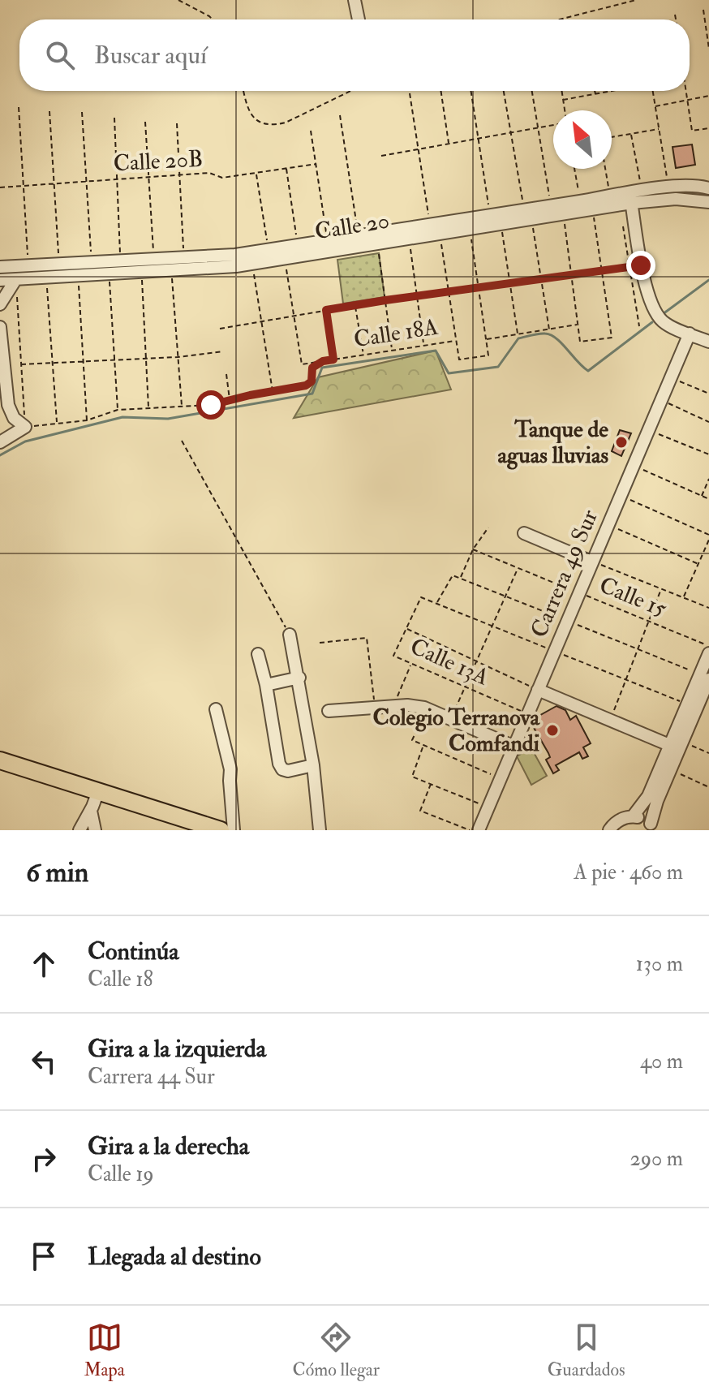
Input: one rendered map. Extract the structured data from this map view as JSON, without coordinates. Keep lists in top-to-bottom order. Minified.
{"streets":{"street":["Calle 20","Carrera 49 Sur"],"path":["Calle 20B","Calle 18A","Calle 15","Calle 13A"]},"crossings":[["Carrera 49 Sur","Calle 15"],["Carrera 49 Sur","Calle 13A"]],"places":["Tanque de aguas lluvias","Colegio Terranova Comfandi"],"north":"top left","page":{"search":"Buscar aquí","heading":["6 min","A pie · 460 m"],"list":[["Continúa","Calle 18","130 m"],["Gira a la izquierda","Carrera 44 Sur","40 m"],["Gira a la derecha","Calle 19","290 m"],"Llegada al destino"],"nav":["Mapa","Cómo llegar","Guardados"]}}
